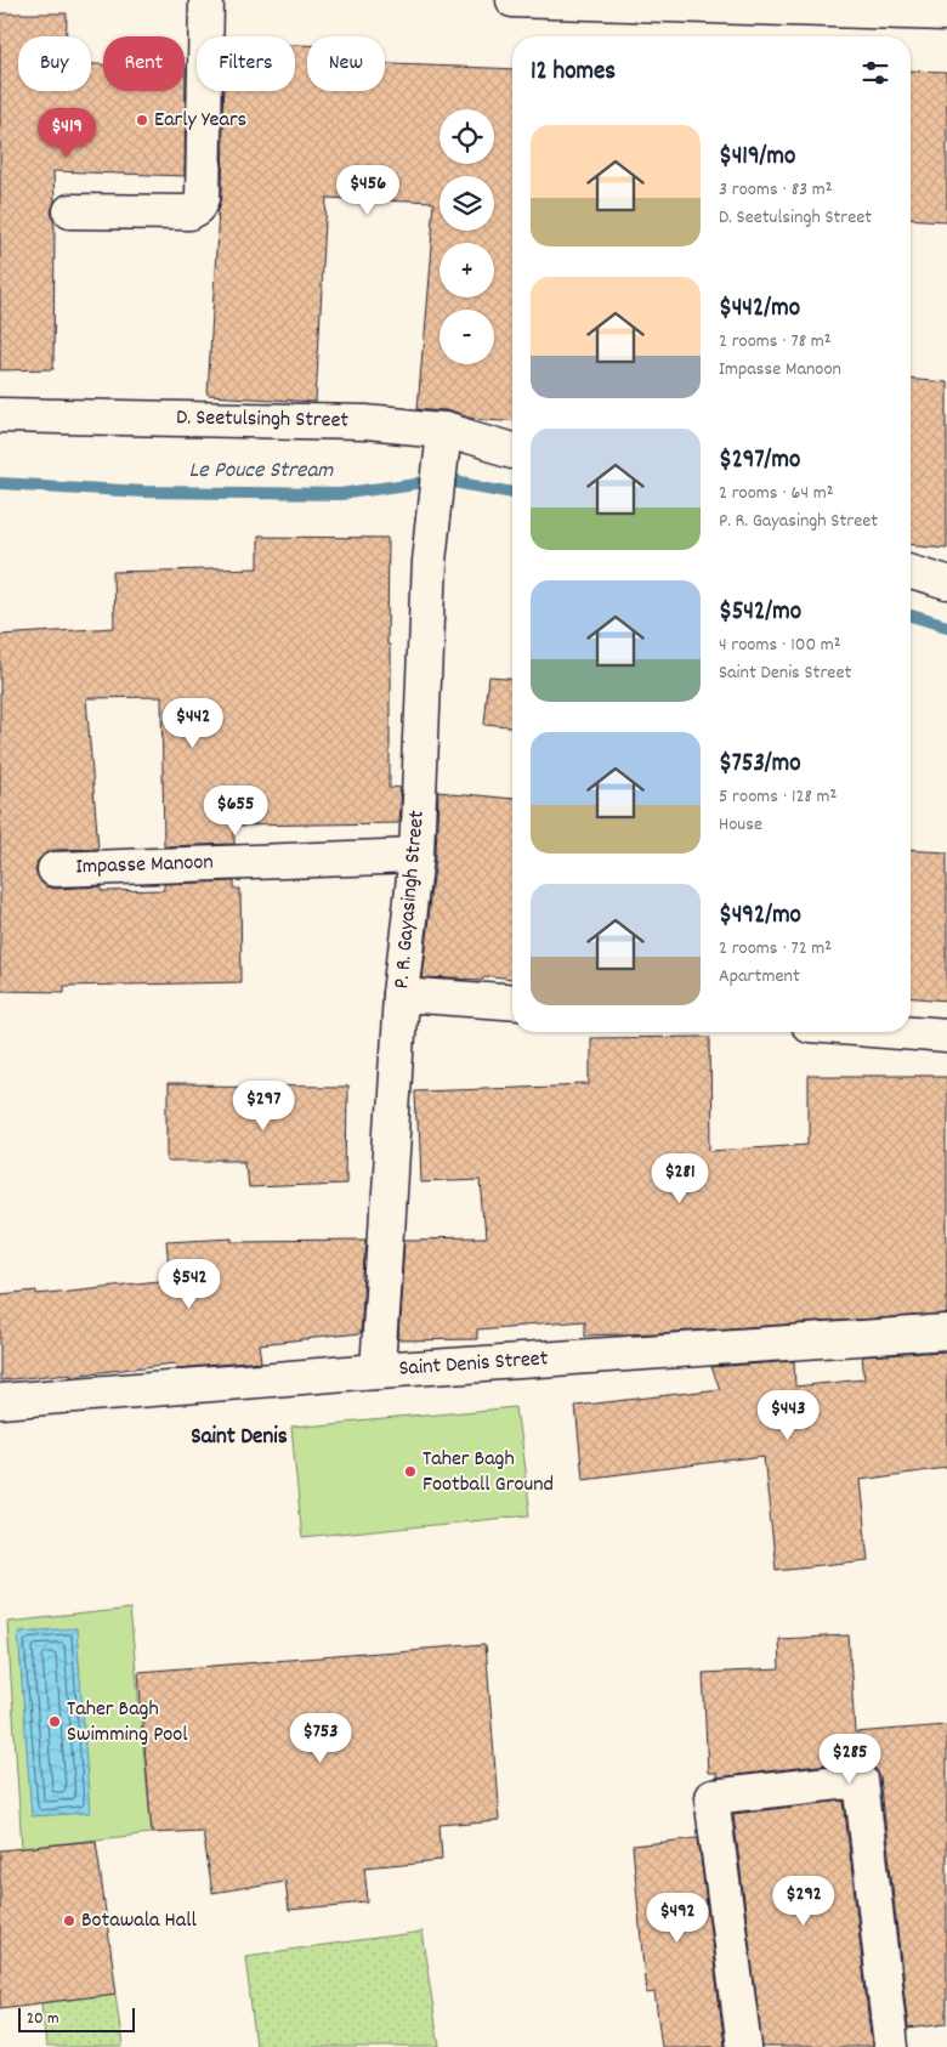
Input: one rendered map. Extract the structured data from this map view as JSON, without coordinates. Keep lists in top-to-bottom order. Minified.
{"streets":{"street":["D. Seetulsingh Street","Impasse Manoon","P. R. Gayasingh Street","Saint Denis Street"]},"crossings":[["D. Seetulsingh Street","P. R. Gayasingh Street"],["Impasse Manoon","P. R. Gayasingh Street"],["P. R. Gayasingh Street","Saint Denis Street"]],"districts":["Saint Denis"],"water":["Le Pouce Stream"],"places":["Early Years","Taher Bagh Football Ground","Taher Bagh Swimming Pool","Botawala Hall"],"scale_bar":"20 m","page":{"chip":["Buy","Rent","Filters","New"],"heading":"12 homes","price":["$419","$456","$442","$655","$297","$281","$542","$443","$753","$285","$292","$492"],"map_buttons":["+","−"],"list":[{"name":"$419/mo","note":"3 rooms · 83 m² · D. Seetulsingh Street"},{"name":"$442/mo","note":"2 rooms · 78 m² · Impasse Manoon"},{"name":"$297/mo","note":"2 rooms · 64 m² · P. R. Gayasingh Street"},{"name":"$542/mo","note":"4 rooms · 100 m² · Saint Denis Street"},{"name":"$753/mo","note":"5 rooms · 128 m² · House"},{"name":"$492/mo","note":"2 rooms · 72 m² · Apartment"}],"scale":"20 m"}}
